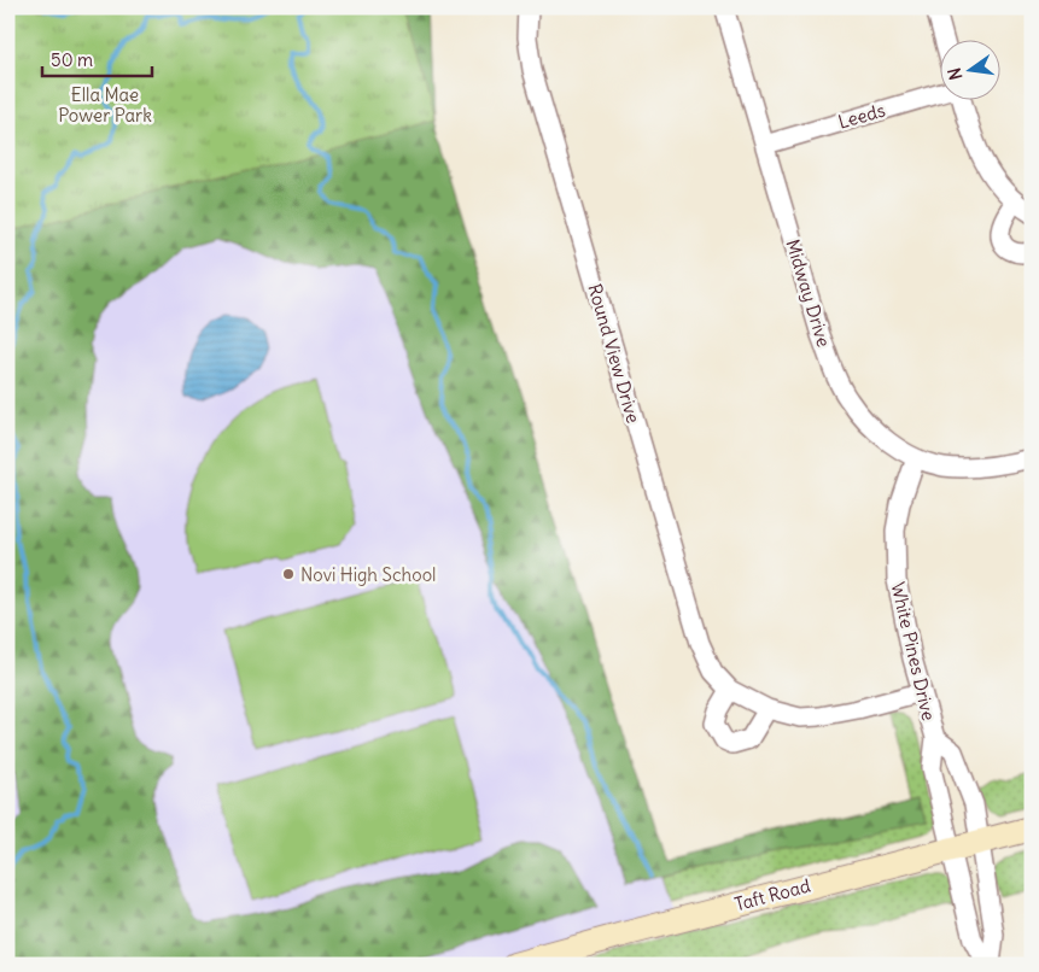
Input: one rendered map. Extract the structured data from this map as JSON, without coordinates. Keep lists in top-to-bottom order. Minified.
{"streets":{"street":["Leeds","Midway Drive","Round View Drive","White Pines Drive","Taft Road"]},"crossings":[["Leeds","Midway Drive"],["Midway Drive","White Pines Drive"],["Round View Drive","White Pines Drive"],["White Pines Drive","Taft Road"]],"parks":["Ella Mae Power Park"],"places":["Novi High School"],"scale_bar":"50 m","north":"left"}
